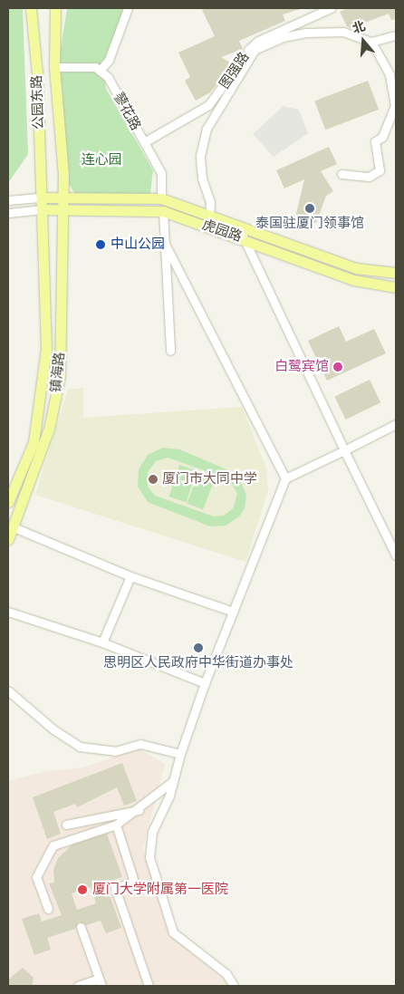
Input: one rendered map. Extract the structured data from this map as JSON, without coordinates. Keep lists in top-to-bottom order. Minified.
{"streets":{"main road":["公园东路","虎园路","镇海路"],"street":["图强路","蓼花路"]},"crossings":[["图强路","蓼花路"],["公园东路","虎园路"],["公园东路","镇海路"],["蓼花路","虎园路"],["虎园路","镇海路"]],"parks":["连心园"],"places":["泰国驻厦门领事馆","中山公园","白鹭宾馆","厦门市大同中学","思明区人民政府中华街道办事处","厦门大学附属第一医院"],"north":"top"}
